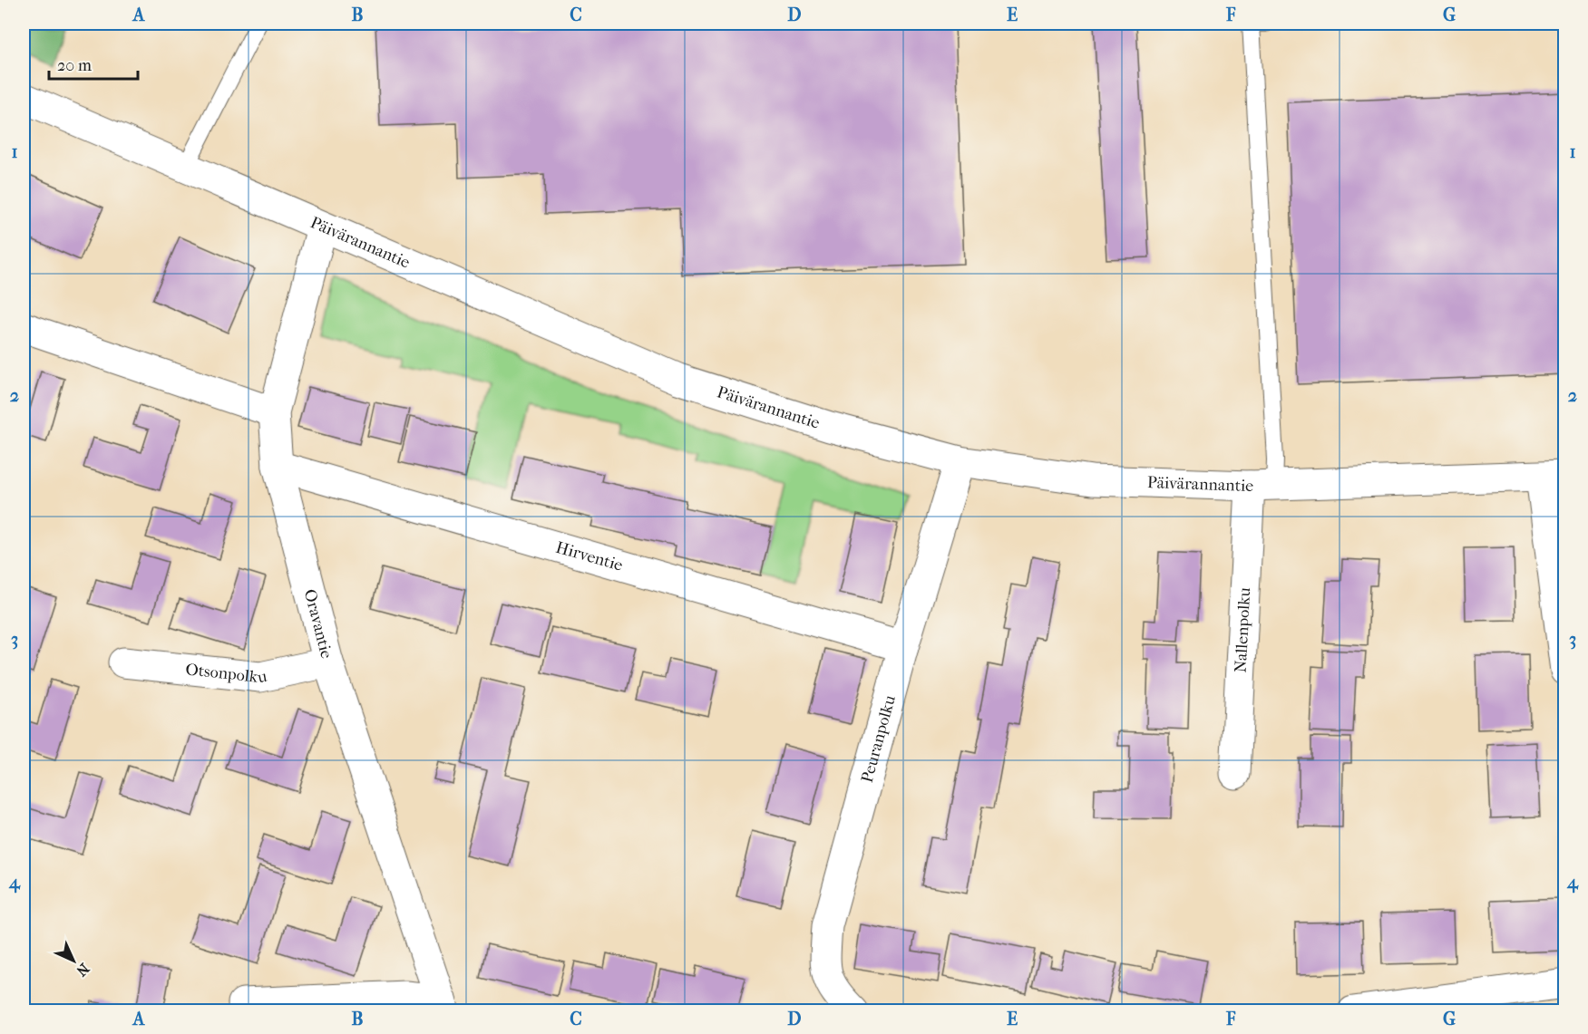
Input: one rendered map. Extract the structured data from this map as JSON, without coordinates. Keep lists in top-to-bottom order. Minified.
{"streets":{"street":["Päivärannantie","Hirventie","Oravantie","Nallenpolku","Otsonpolku","Peuranpolku"]},"crossings":[["Päivärannantie","Oravantie"],["Päivärannantie","Nallenpolku"],["Päivärannantie","Peuranpolku"],["Hirventie","Oravantie"],["Hirventie","Peuranpolku"],["Oravantie","Otsonpolku"]],"scale_bar":"20 m","north":"bottom right","grid":{"columns":["A","B","C","D","E","F","G"],"rows":["1","2","3","4"]}}
